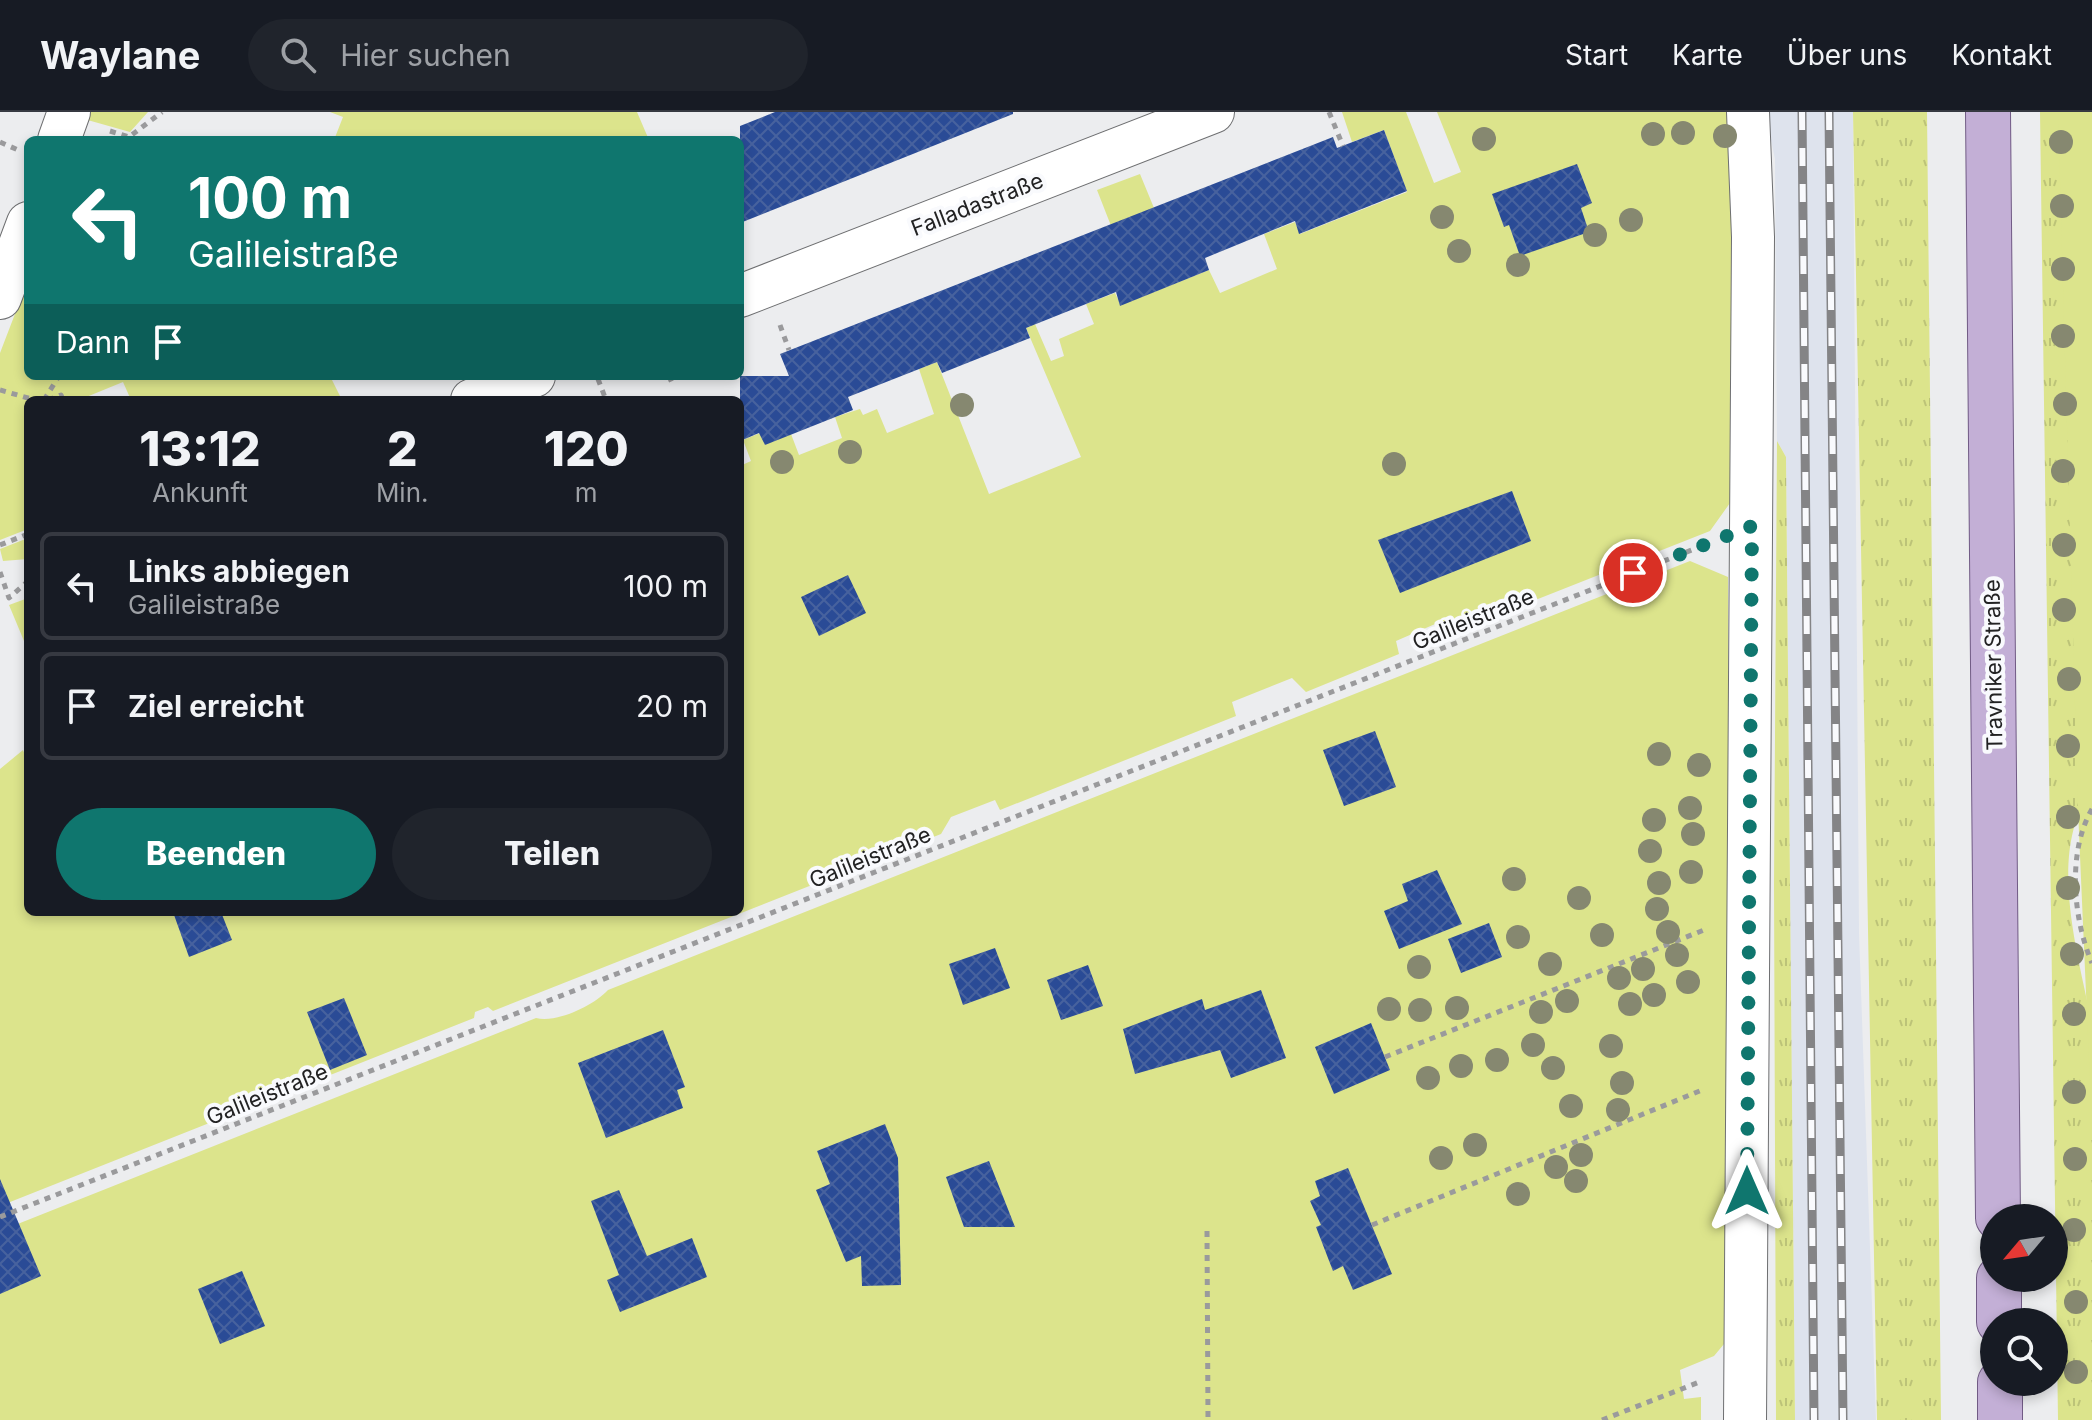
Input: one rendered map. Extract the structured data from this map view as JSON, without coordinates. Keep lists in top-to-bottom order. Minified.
{"streets":{"main road":["Travniker Straße"],"street":["Falladastraße"],"path":["Galileistraße"]},"north":"bottom left","page":{"header":"Waylane","search":"Hier suchen","nav":["Start","Karte","Über uns","Kontakt"],"turn":["100 m","Galileistraße"],"then":"Dann","eta":["13:12","Ankunft","2","Min.","120","m"],"list":[{"name":"Links abbiegen","note":"Galileistraße","value":"100 m"},{"name":"Ziel erreicht","value":"20 m"}],"buttons":["Beenden","Teilen"]}}
